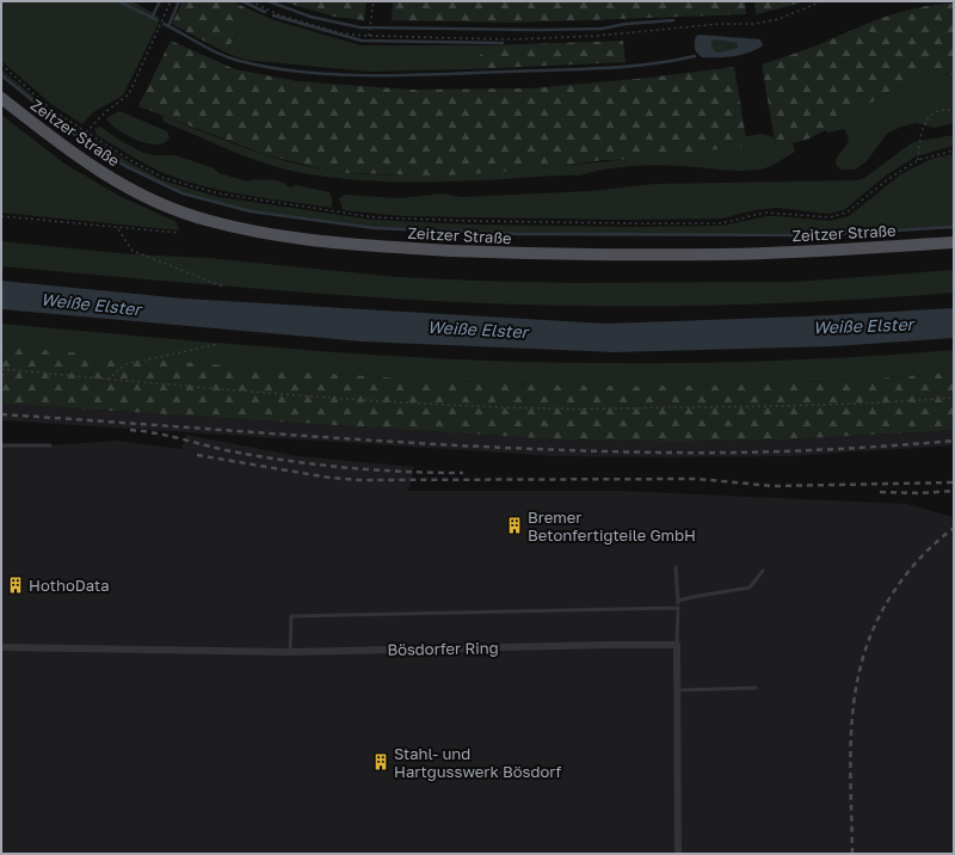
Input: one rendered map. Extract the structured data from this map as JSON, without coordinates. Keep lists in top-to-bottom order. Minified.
{"streets":{"main road":["Zeitzer Straße"],"street":["Bösdorfer Ring"]},"water":["Weiße Elster"],"places":{"building":["Bremer Betonfertigteile GmbH","HothoData","Stahl- und Hartgusswerk Bösdorf"]}}
